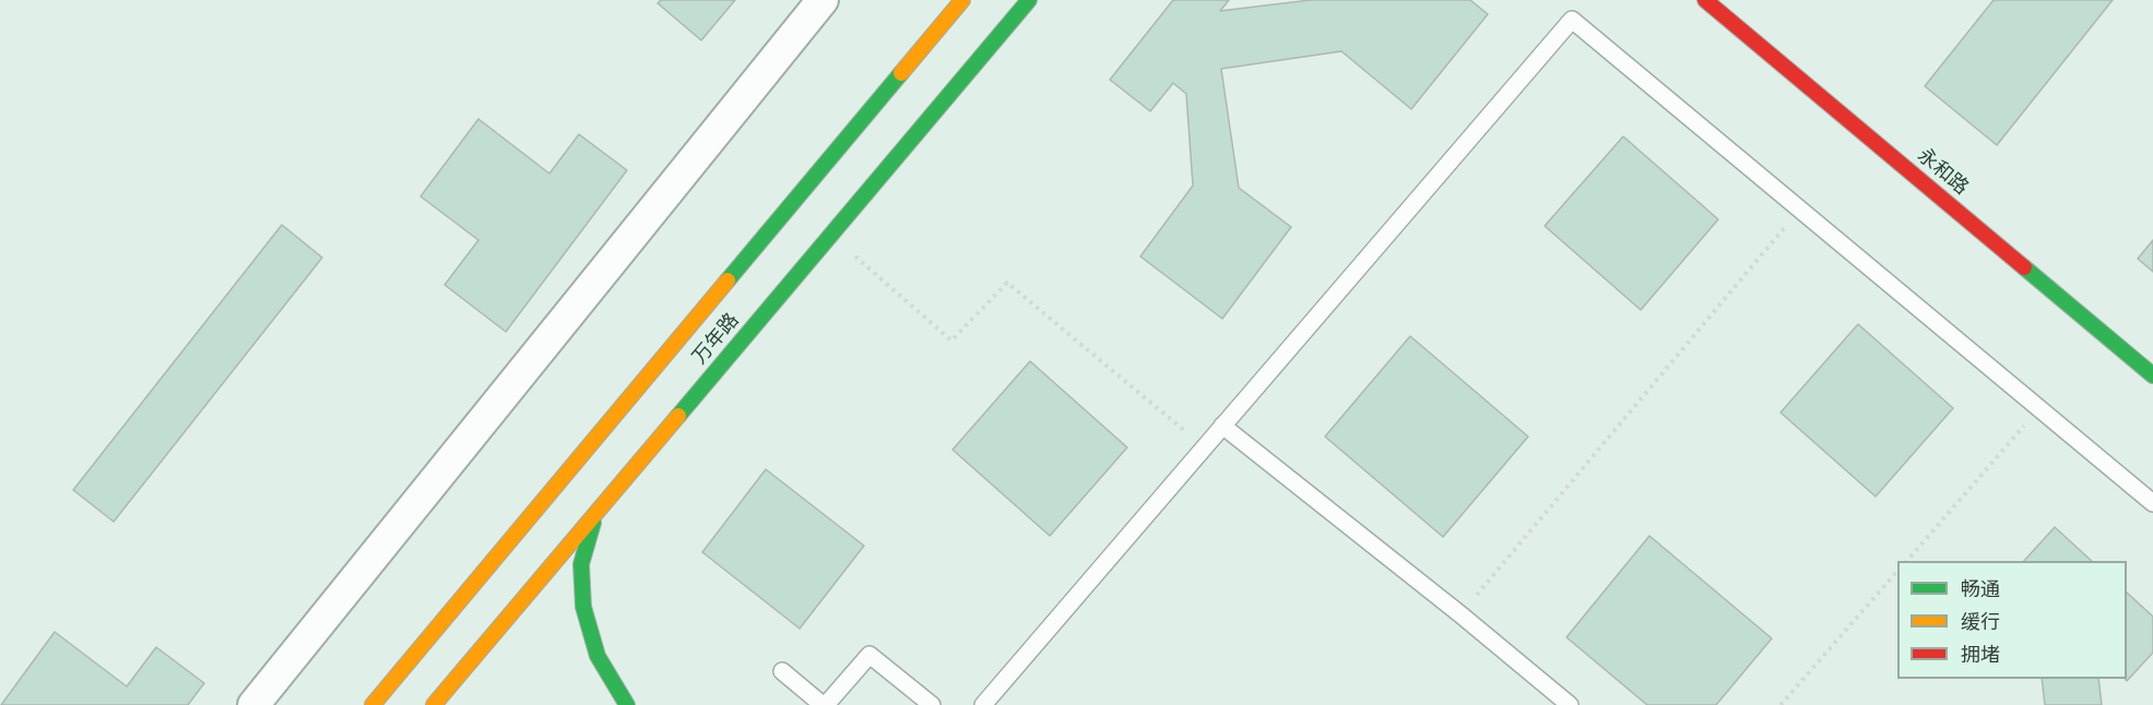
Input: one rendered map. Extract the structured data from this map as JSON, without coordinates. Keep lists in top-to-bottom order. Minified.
{"streets":{"main road":["永和路","万年路"]},"legend":["畅通","缓行","拥堵"]}
